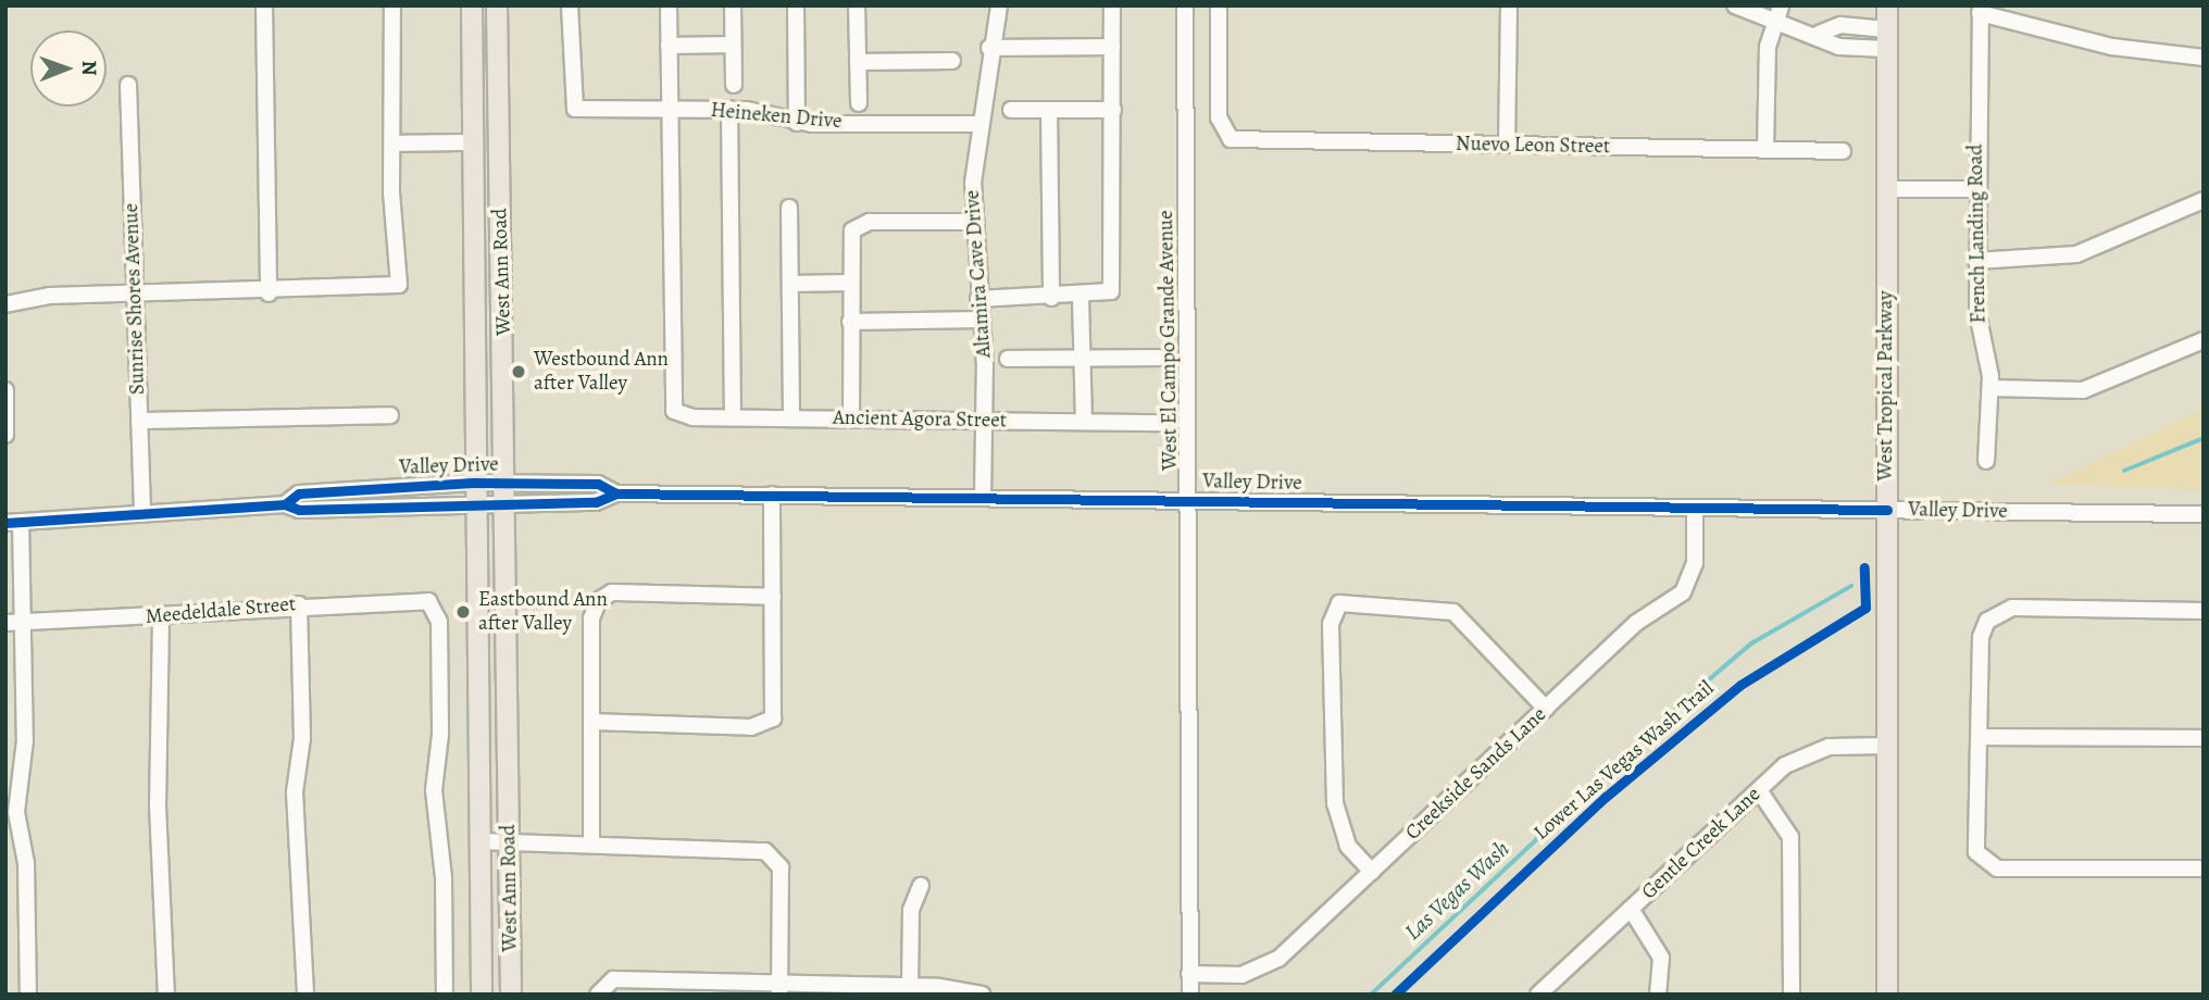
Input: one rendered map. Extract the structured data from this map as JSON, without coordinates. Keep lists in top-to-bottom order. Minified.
{"streets":{"main road":["West Ann Road","West Tropical Parkway"],"street":["Heineken Drive","Nuevo Leon Street","French Landing Road","Altamira Cave Drive","Sunrise Shores Avenue","West El Campo Grande Avenue","Ancient Agora Street","Valley Drive","Meedeldale Street","Creekside Sands Lane","Gentle Creek Lane"],"cycle path":["Lower Las Vegas Wash Trail"]},"crossings":[["Heineken Drive","Altamira Cave Drive"],["Heineken Drive","Ancient Agora Street"],["West Ann Road","Valley Drive"],["Altamira Cave Drive","Ancient Agora Street"],["Altamira Cave Drive","Valley Drive"],["Sunrise Shores Avenue","Valley Drive"],["West El Campo Grande Avenue","Valley Drive"],["West El Campo Grande Avenue","Creekside Sands Lane"],["West Tropical Parkway","Valley Drive"],["West Tropical Parkway","Gentle Creek Lane"],["Valley Drive","Creekside Sands Lane"]],"water":["Las Vegas Wash"],"places":["Westbound Ann after Valley","Eastbound Ann after Valley"],"north":"right"}
